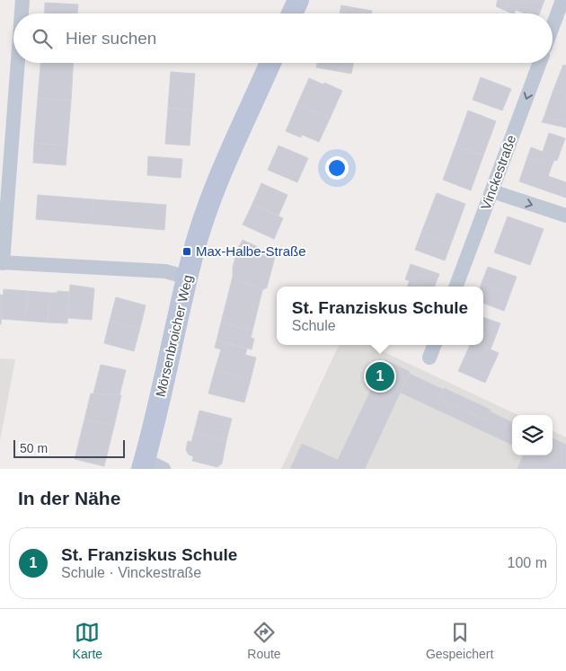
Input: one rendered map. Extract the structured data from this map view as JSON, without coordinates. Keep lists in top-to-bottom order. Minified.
{"streets":{"street":["Vinckestraße","Mörsenbroicher Weg"]},"one_way":["Vinckestraße"],"places":{"transit":["Max-Halbe-Straße"]},"scale_bar":"50 m","page":{"search":"Hier suchen","popup":["St. Franziskus Schule","Schule"],"pins":"1","scale":"50 m","heading":"In der Nähe","list":[{"mark":"1","name":"St. Franziskus Schule","note":"Schule · Vinckestraße","value":"100 m"}],"nav":["Karte","Route","Gespeichert"]}}
